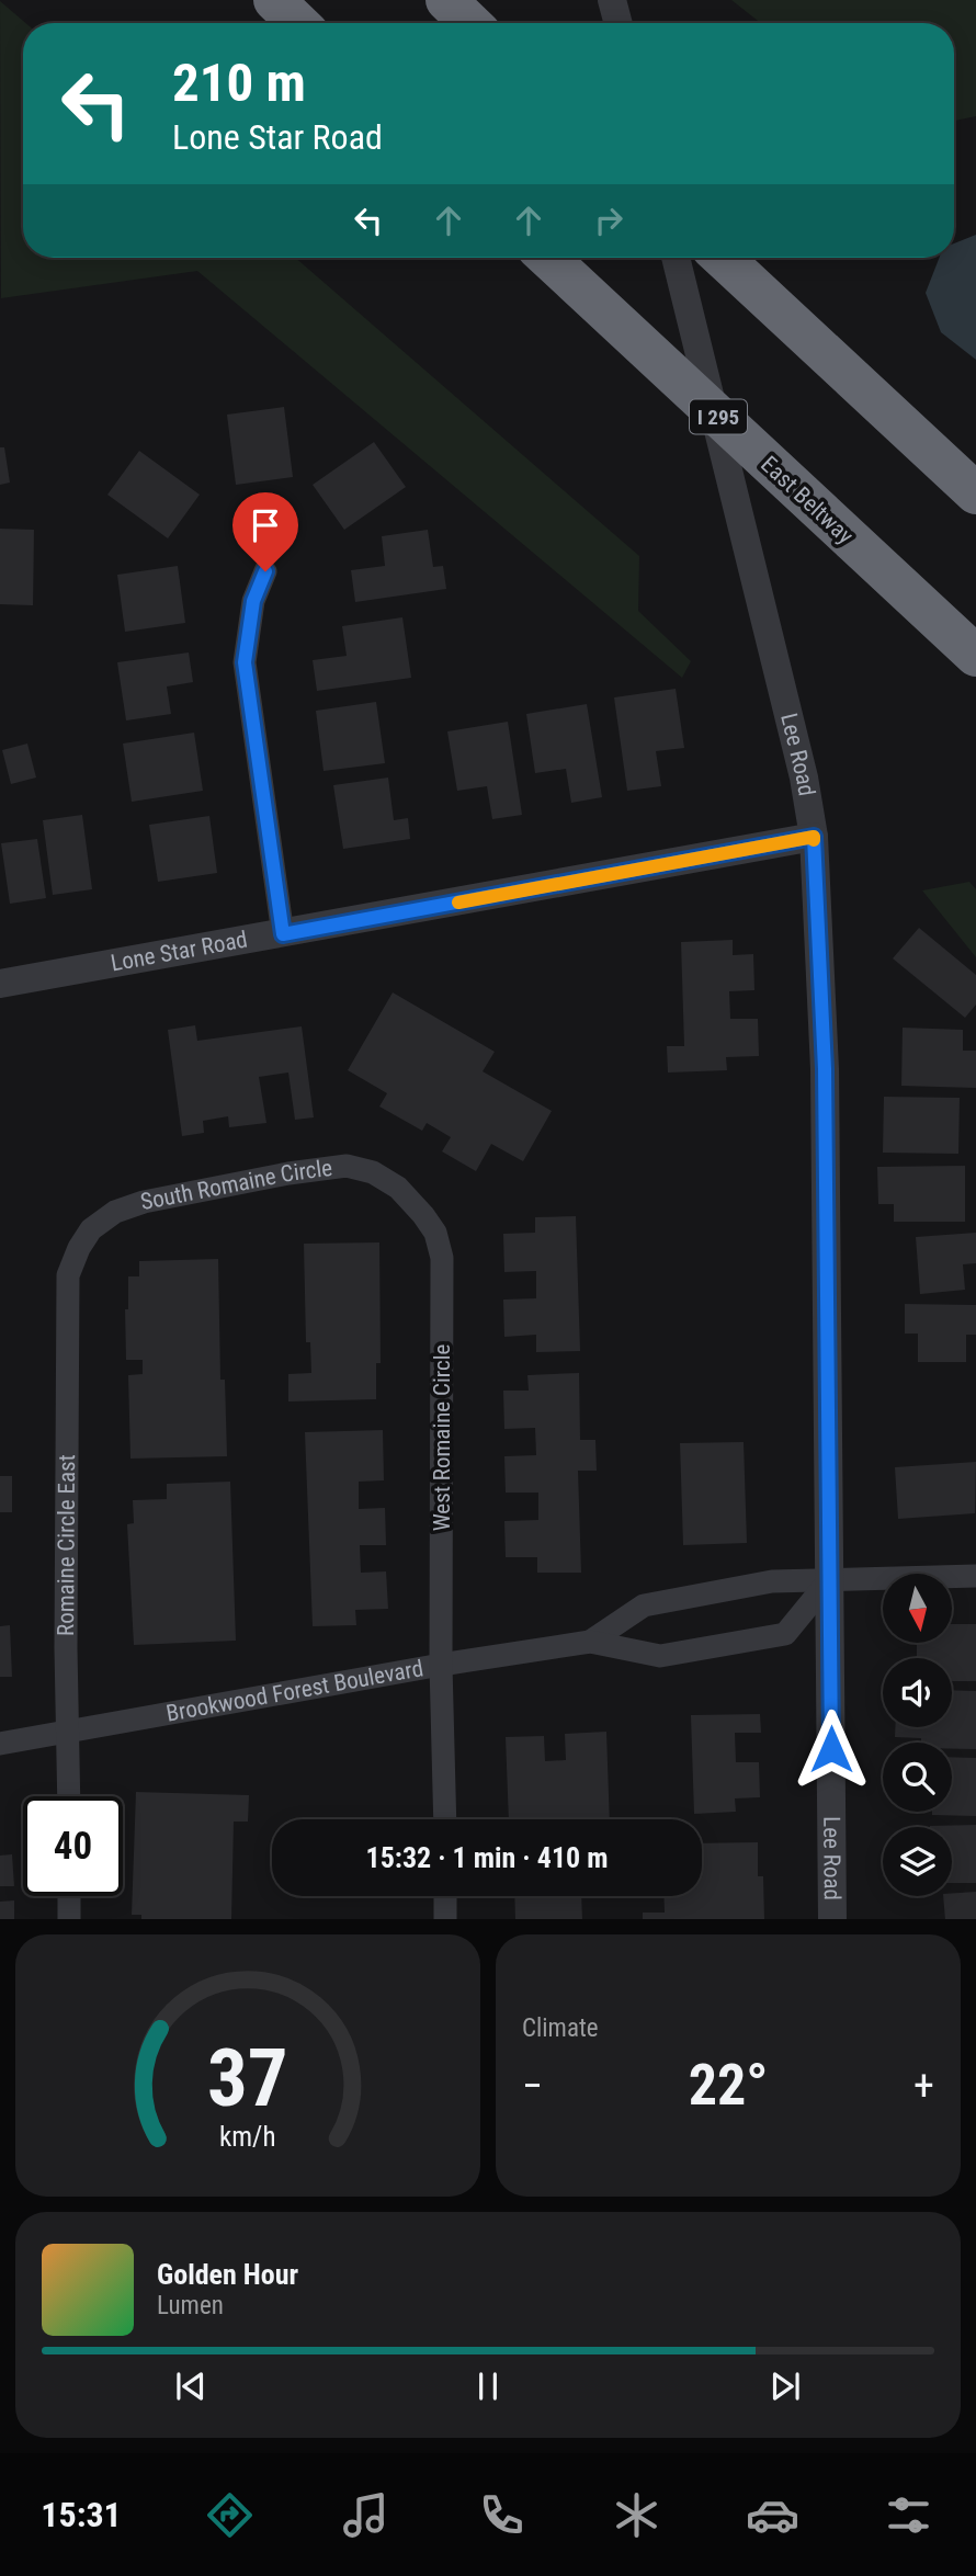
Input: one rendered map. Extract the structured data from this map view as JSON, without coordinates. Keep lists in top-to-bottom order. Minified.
{"streets":{"highway":["I 295","East Beltway"],"street":["Lee Road","Lone Star Road","South Romaine Circle","West Romaine Circle","Romaine Circle East","Brookwood Forest Boulevard"]},"crossings":[["Lee Road","Lone Star Road"],["Lee Road","Brookwood Forest Boulevard"],["South Romaine Circle","West Romaine Circle"],["South Romaine Circle","Romaine Circle East"],["West Romaine Circle","Brookwood Forest Boulevard"],["Romaine Circle East","Brookwood Forest Boulevard"]],"north":"bottom","page":{"turn":["210 m","Lone Star Road"],"limit":"40","trip":"15:32 · 1 min · 410 m","tile":"Climate","heat":["−","22°","+"],"song":["Golden Hour","Lumen"],"tabs":"15:31","gauge":["37","km/h"]}}
